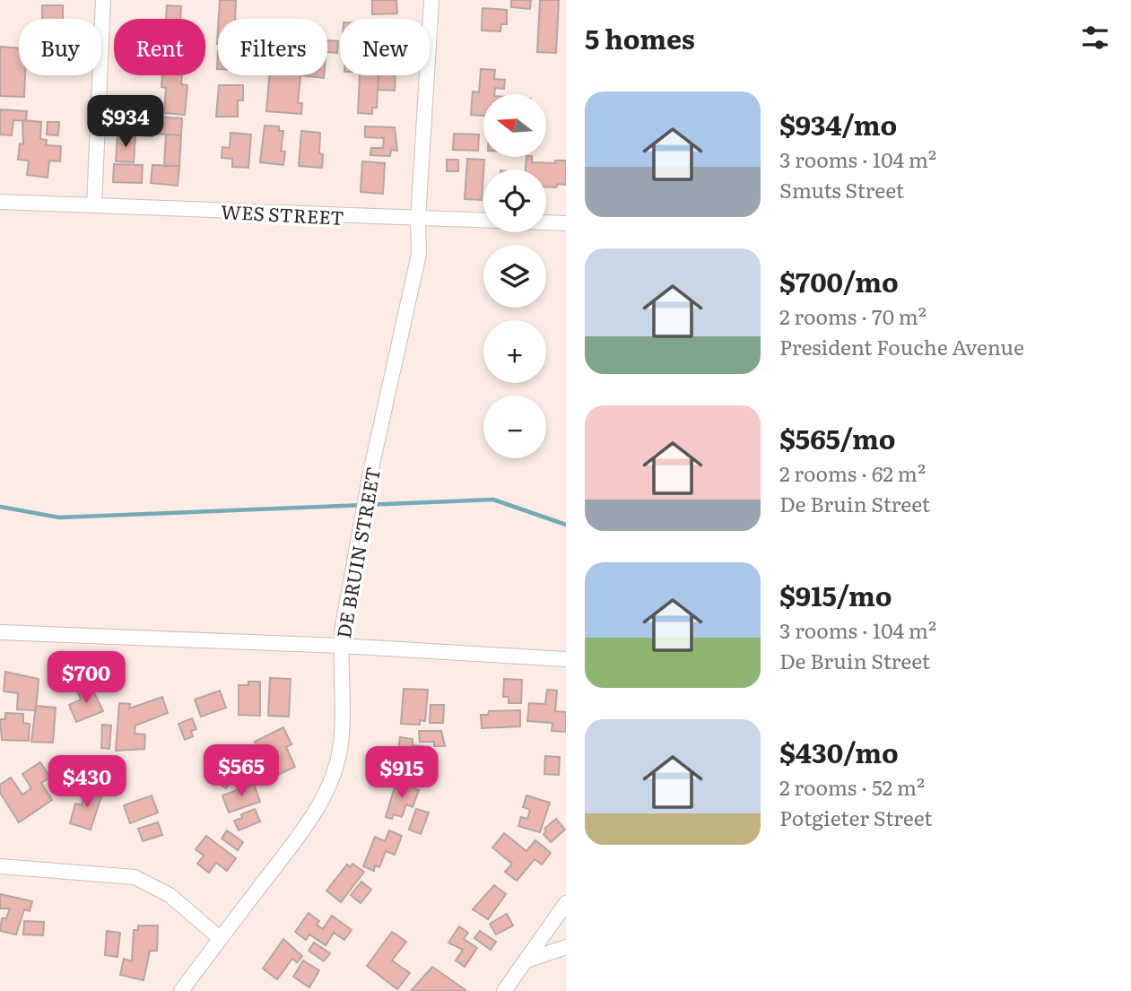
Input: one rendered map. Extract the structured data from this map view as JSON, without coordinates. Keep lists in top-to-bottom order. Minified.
{"streets":{"street":["WES STREET","DE BRUIN STREET"]},"crossings":[["WES STREET","DE BRUIN STREET"]],"north":"left","page":{"heading":"5 homes","chip":["Buy","Rent","Filters","New"],"list":[{"name":"$934/mo","note":"3 rooms · 104 m² · Smuts Street"},{"name":"$700/mo","note":"2 rooms · 70 m² · President Fouche Avenue"},{"name":"$565/mo","note":"2 rooms · 62 m² · De Bruin Street"},{"name":"$915/mo","note":"3 rooms · 104 m² · De Bruin Street"},{"name":"$430/mo","note":"2 rooms · 52 m² · Potgieter Street"}],"map_buttons":["+","−"],"price":["$934","$700","$565","$915","$430"]}}
